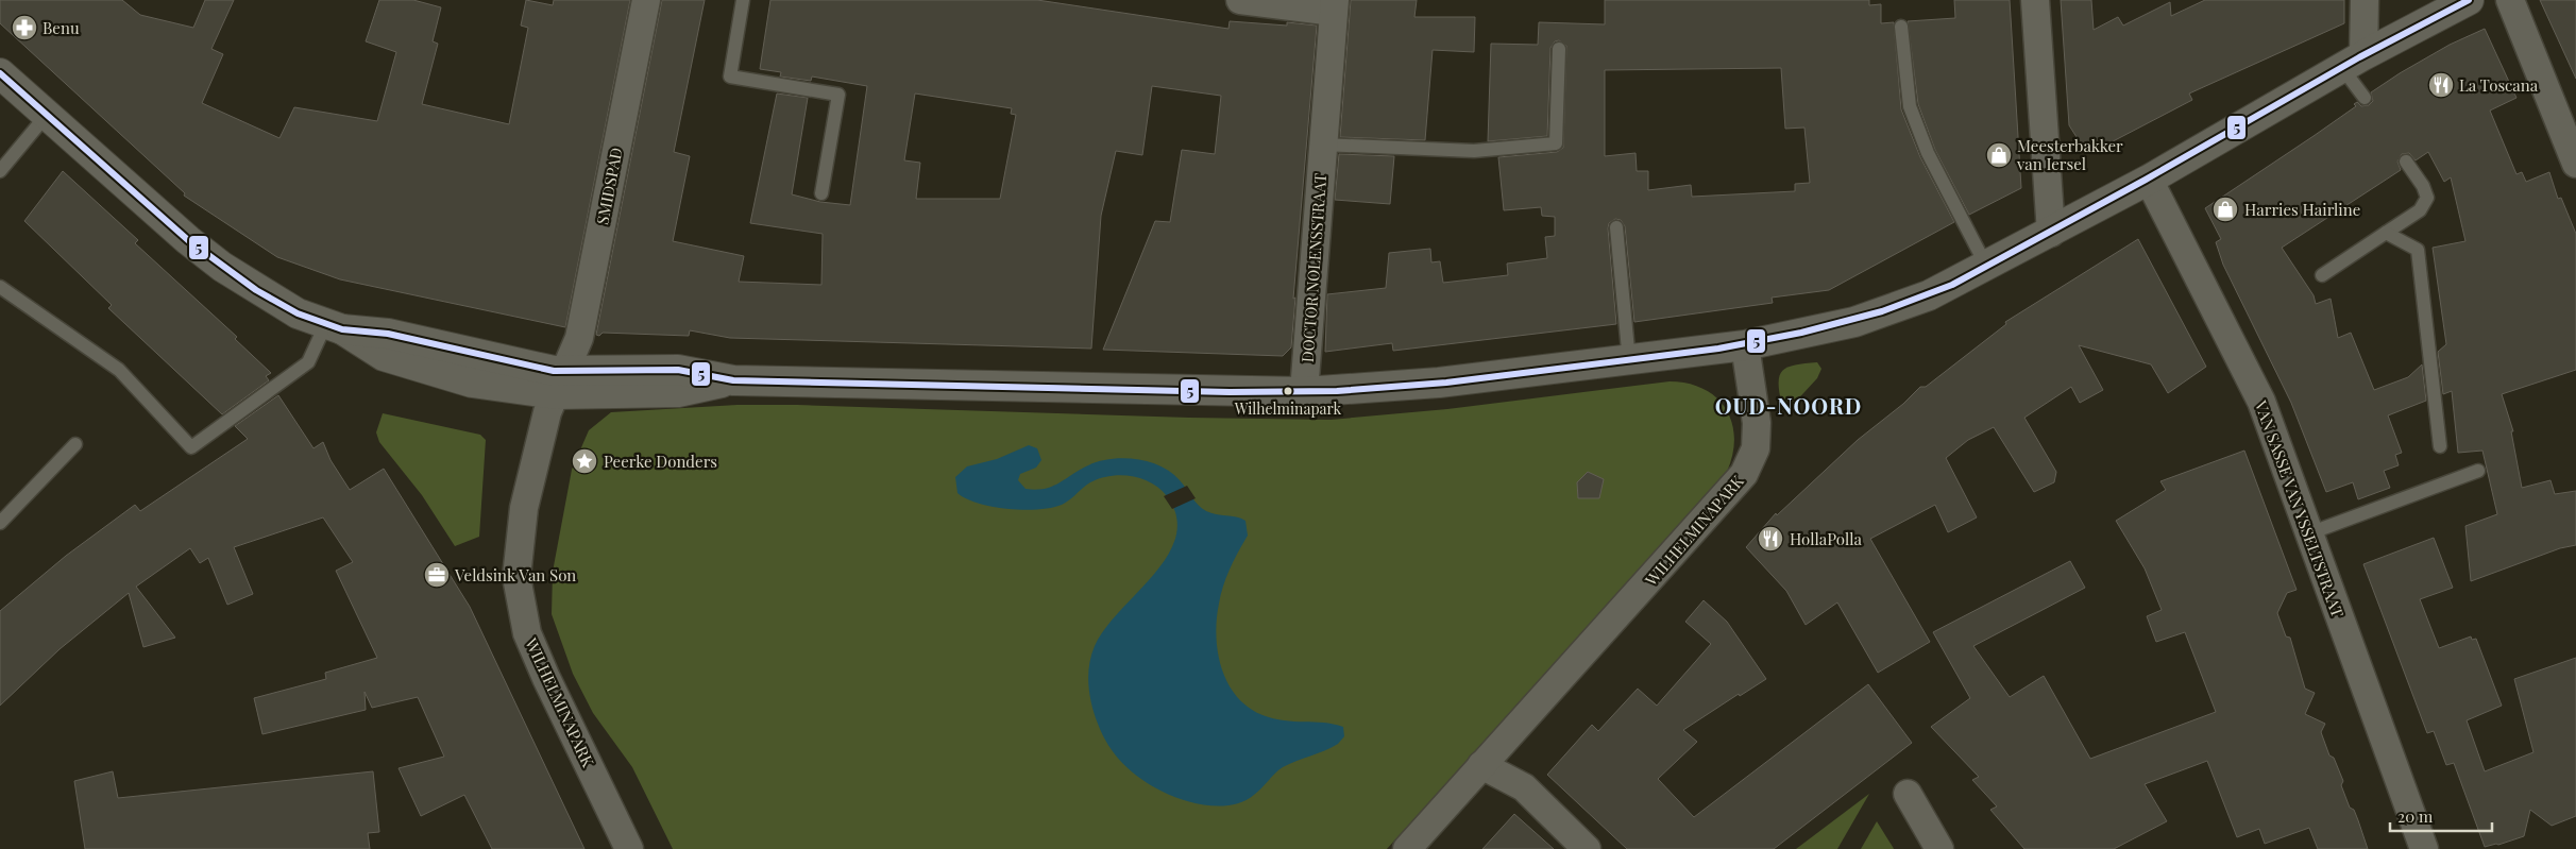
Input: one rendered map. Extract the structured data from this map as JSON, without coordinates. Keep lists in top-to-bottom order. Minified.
{"streets":{"street":["SMIDSPAD","DOCTOR NOLENSSTRAAT","VAN SASSE VAN YSSELTSTRAAT","WILHELMINAPARK"]},"crossings":[["SMIDSPAD","WILHELMINAPARK"]],"districts":["OUD-NOORD"],"places":{"pharmacy":["Benu"],"restaurant":["La Toscana","HollaPolla"],"shop":["Meesterbakker van Iersel","Harries Hairline"],"other":["Wilhelminapark"],"place":["Peerke Donders"],"office":["Veldsink Van Son"]},"lines":["transit line 5"],"scale_bar":"20 m"}
